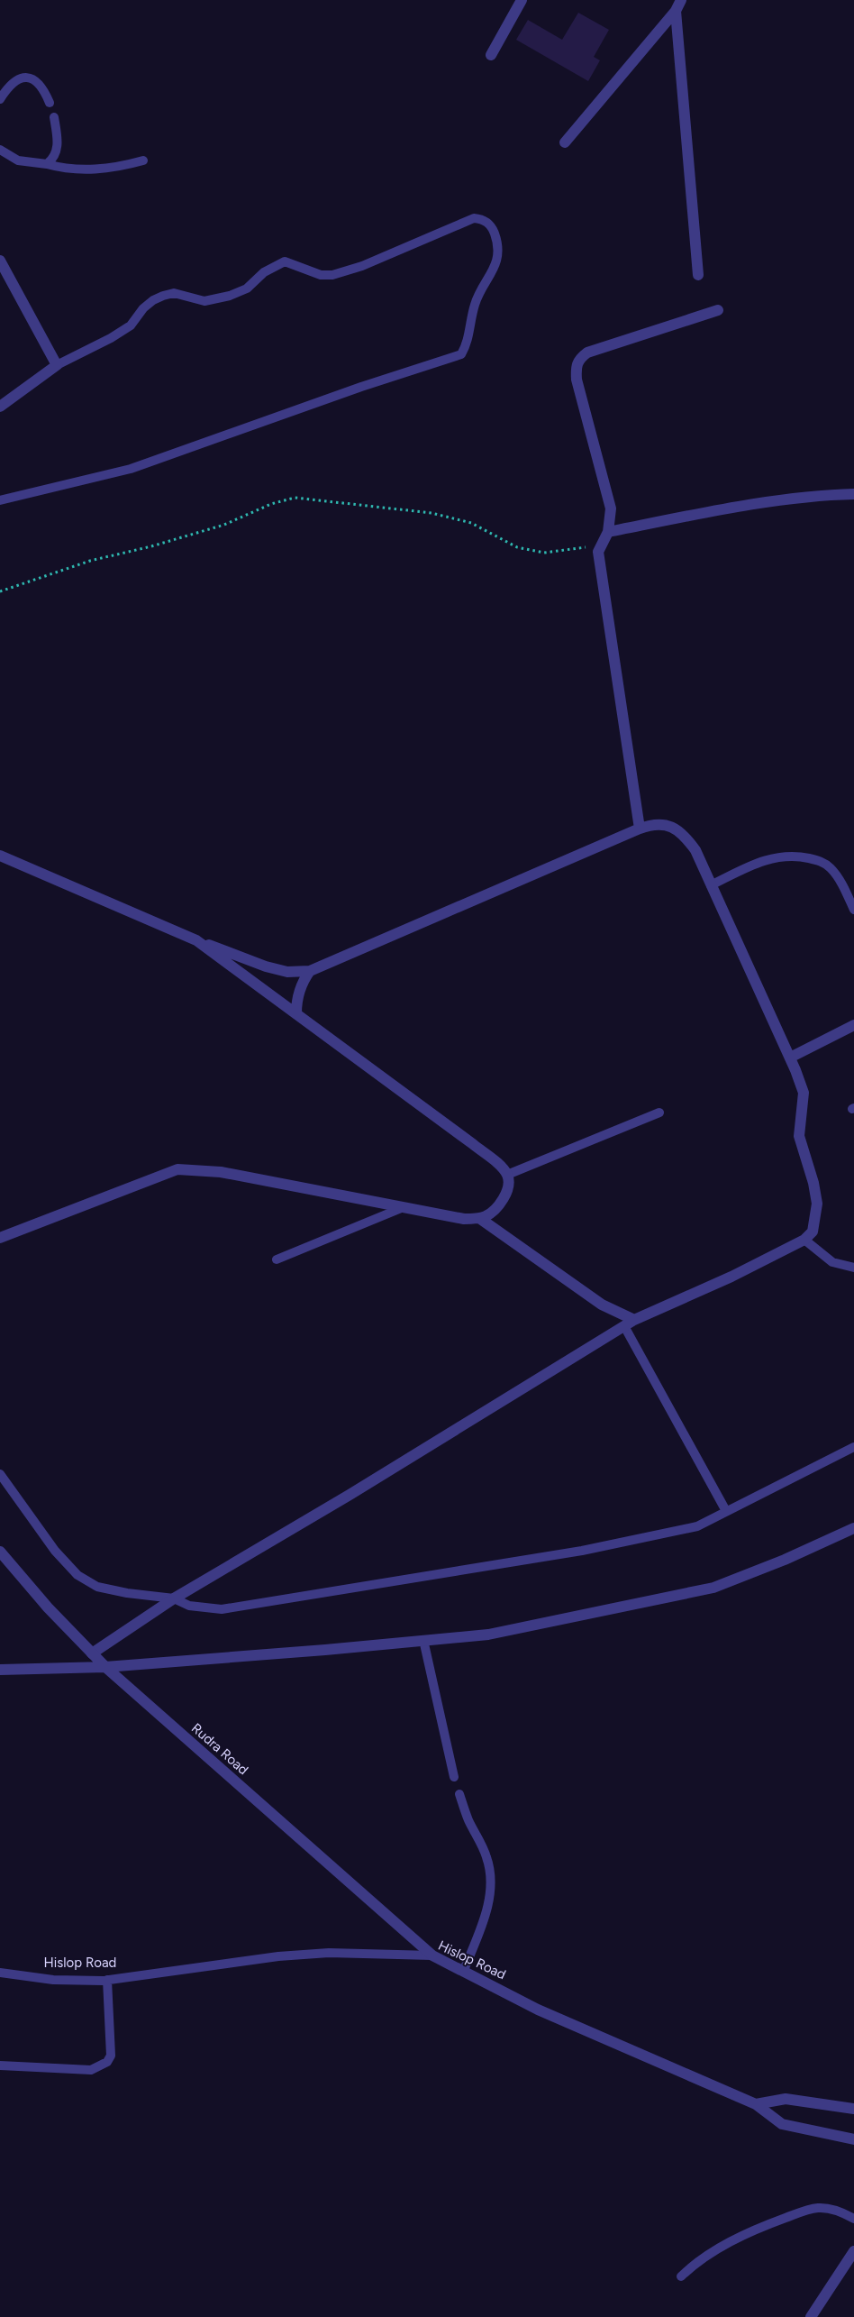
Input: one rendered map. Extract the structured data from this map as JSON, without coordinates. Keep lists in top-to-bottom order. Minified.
{"streets":{"street":["Rudra Road","Hislop Road"]},"crossings":[["Rudra Road","Hislop Road"]]}
